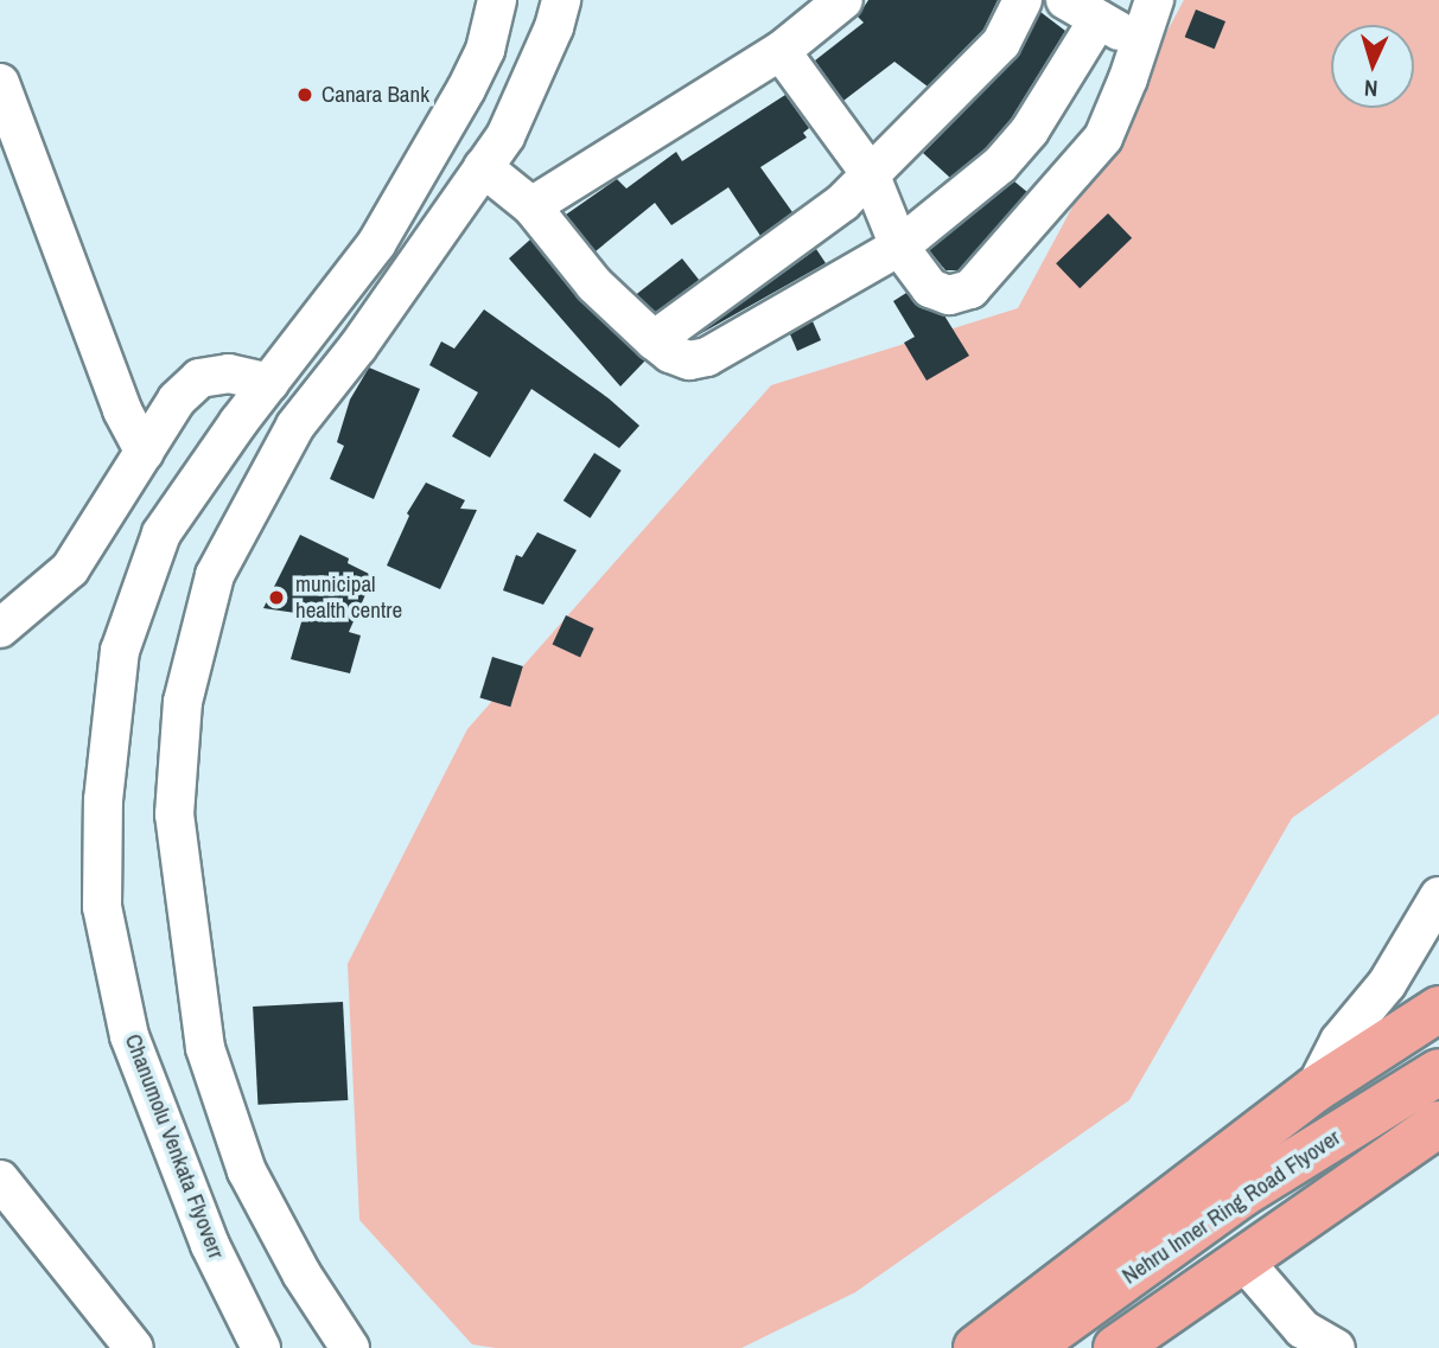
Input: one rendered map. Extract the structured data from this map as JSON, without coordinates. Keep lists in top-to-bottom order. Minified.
{"streets":{"main road":["Nehru Inner Ring Road Flyover"],"street":["Chanumolu Venkata Flyoverr"]},"places":["Canara Bank","municipal health centre"],"north":"bottom"}
